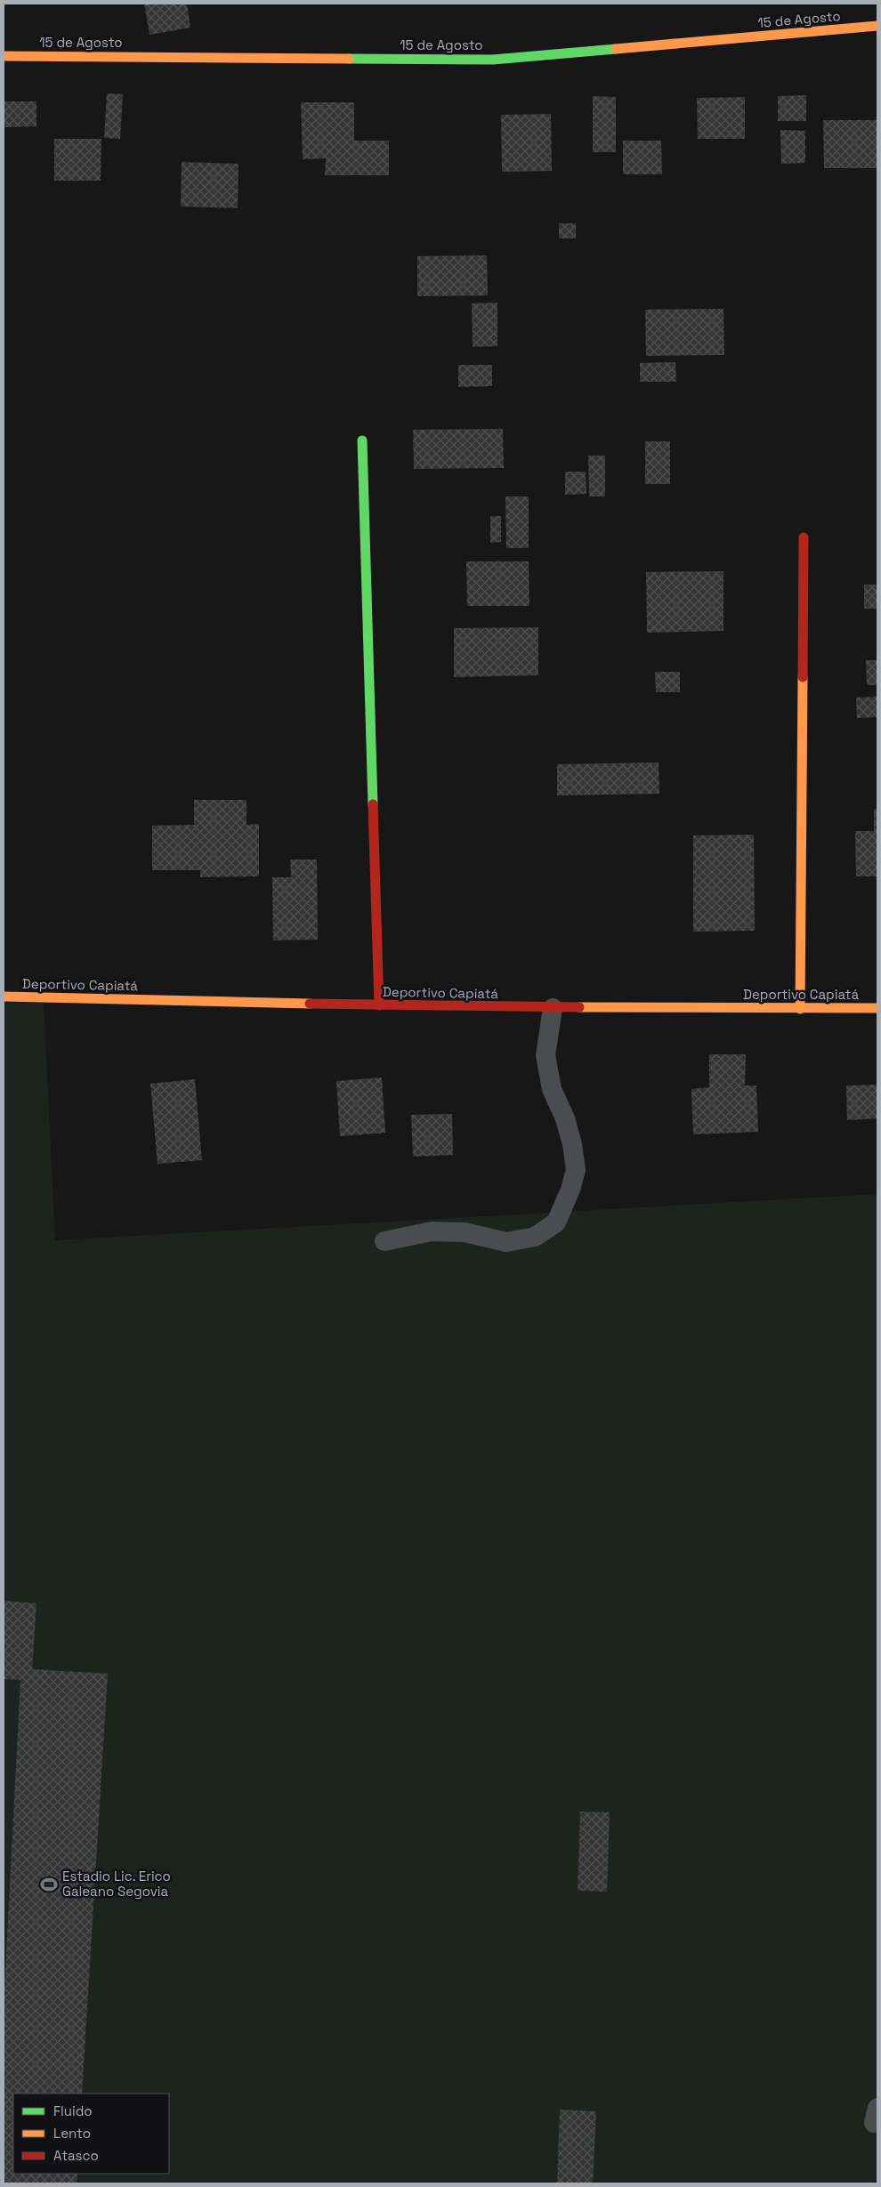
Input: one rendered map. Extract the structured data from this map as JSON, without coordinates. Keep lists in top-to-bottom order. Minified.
{"streets":{"street":["15 de Agosto","Deportivo Capiatá"]},"places":{"sports":["Estadio Lic. Erico Galeano Segovia"]},"legend":["Fluido","Lento","Atasco"]}
